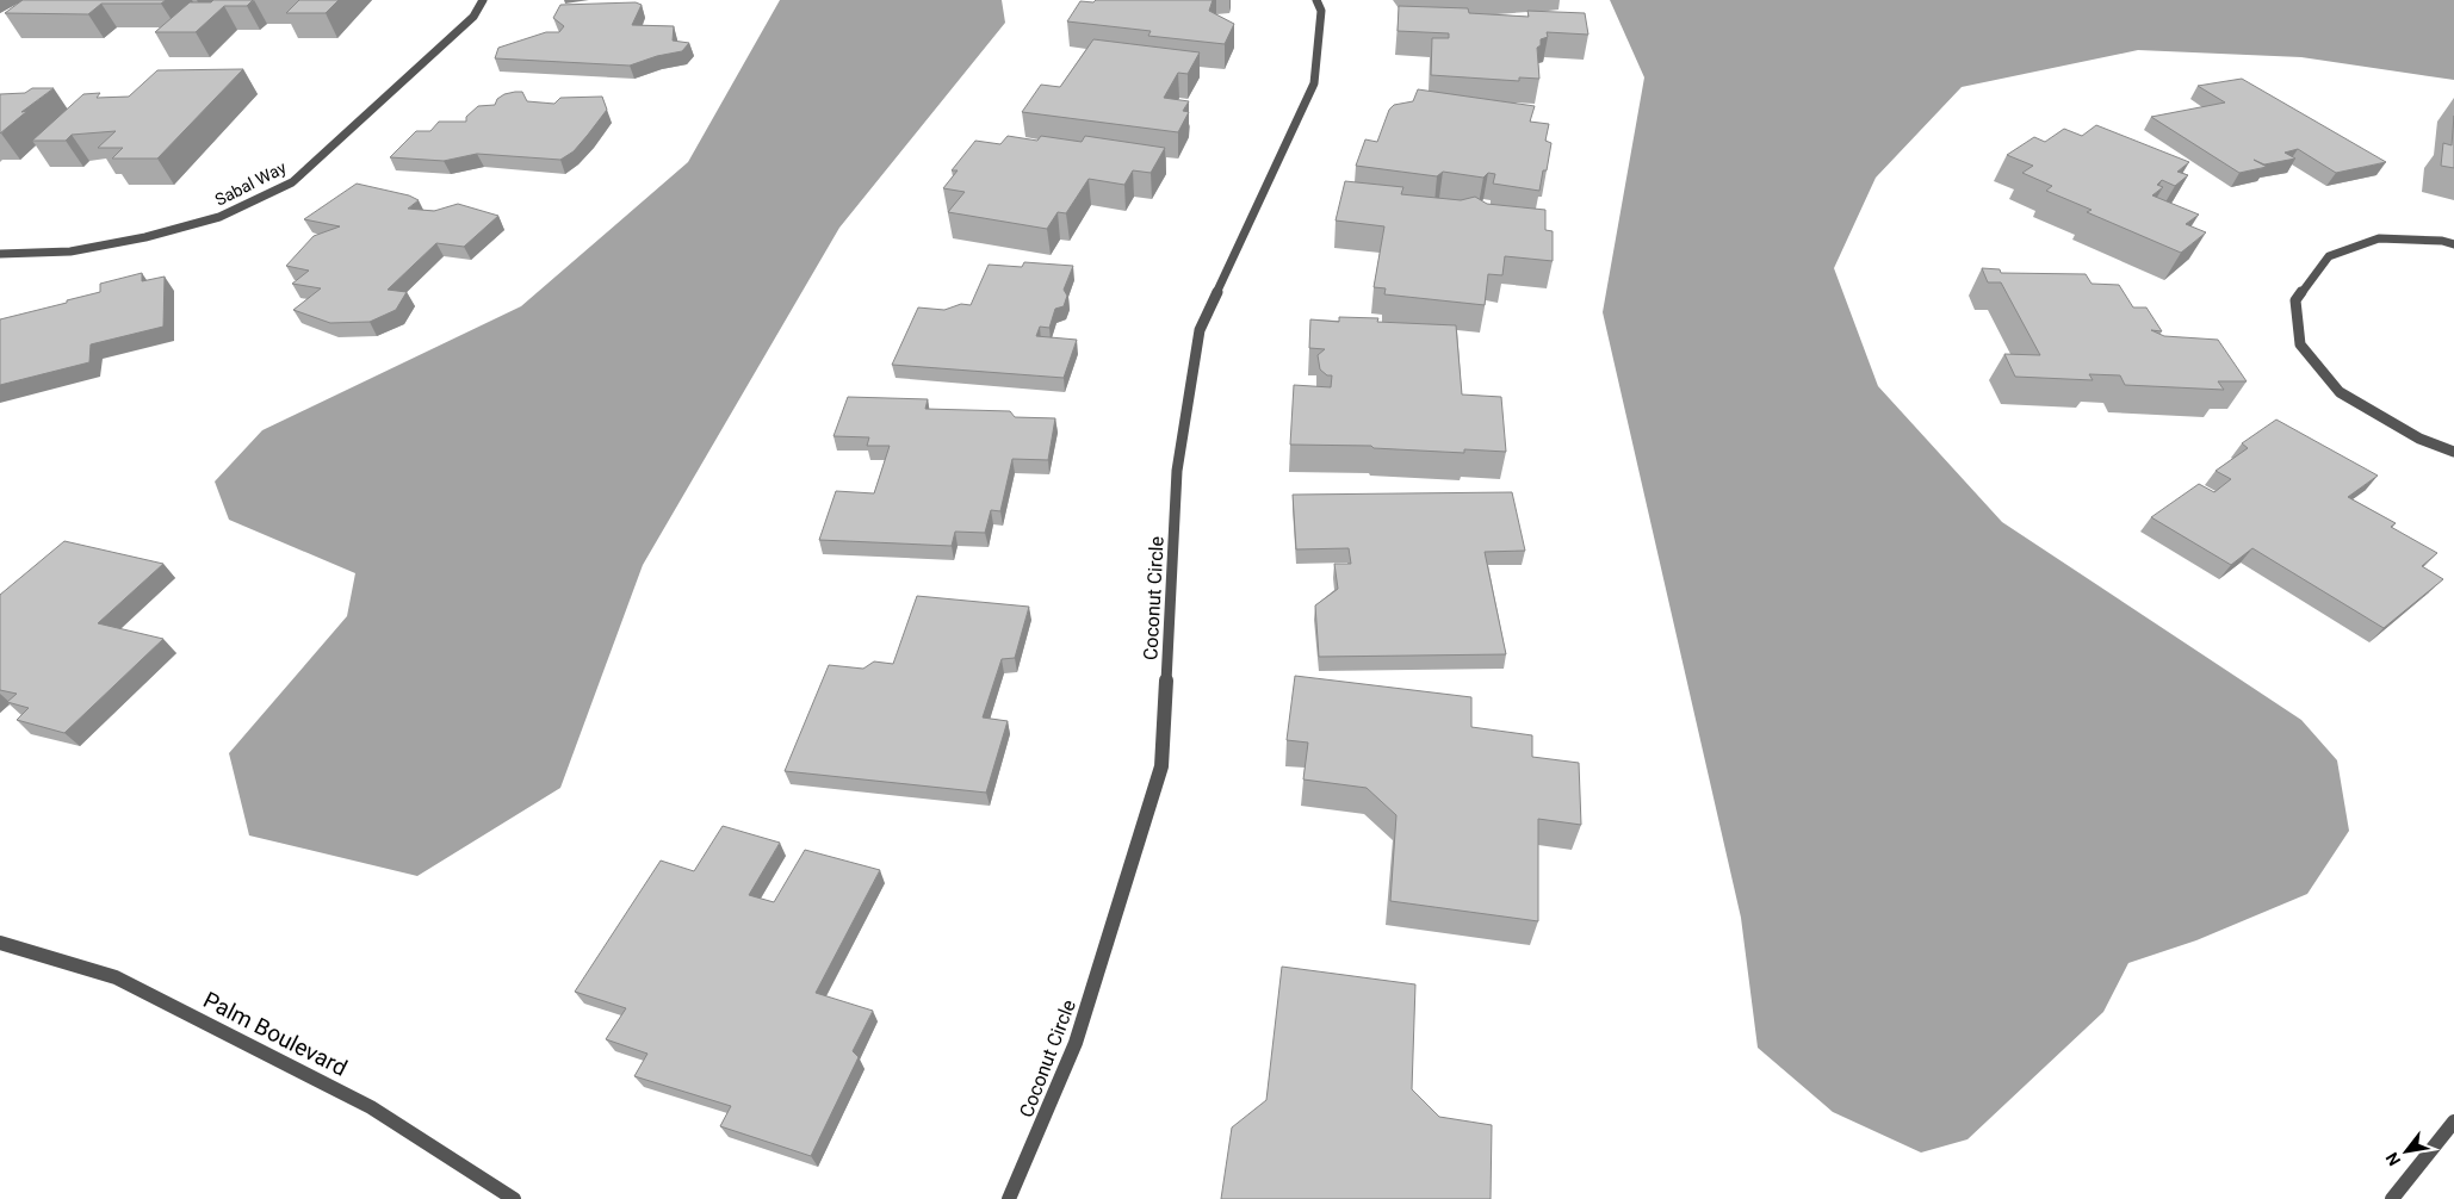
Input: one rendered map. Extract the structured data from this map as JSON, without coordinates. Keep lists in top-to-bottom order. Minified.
{"streets":{"street":["Sabal Way","Coconut Circle","Palm Boulevard"]},"north":"bottom left"}
